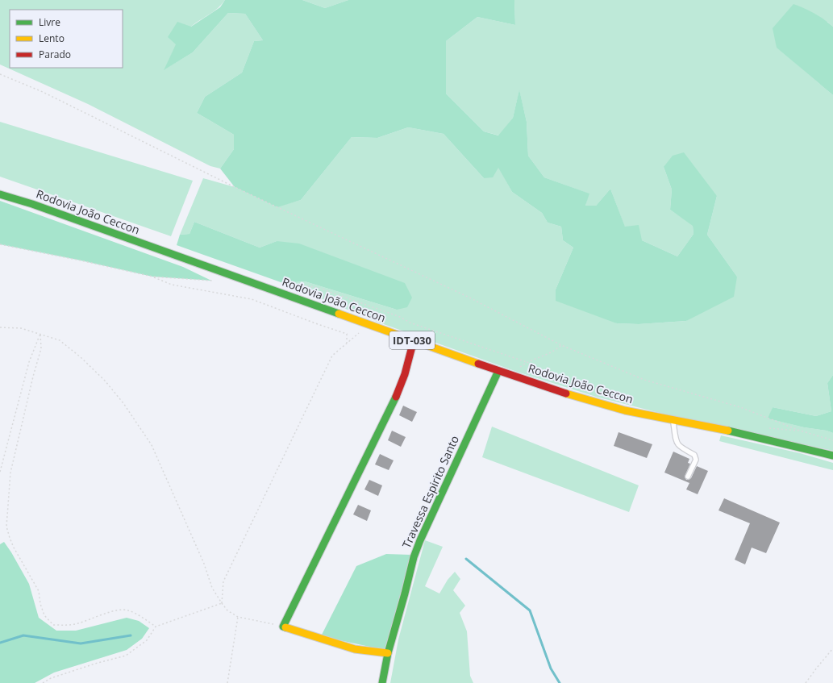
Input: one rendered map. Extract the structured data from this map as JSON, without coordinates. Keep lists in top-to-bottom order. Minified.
{"streets":{"main road":["Rodovia João Ceccon","IDT-030","Travessa Espirito Santo"]},"crossings":[["Rodovia João Ceccon","Travessa Espirito Santo"]],"legend":["Livre","Lento","Parado"]}
